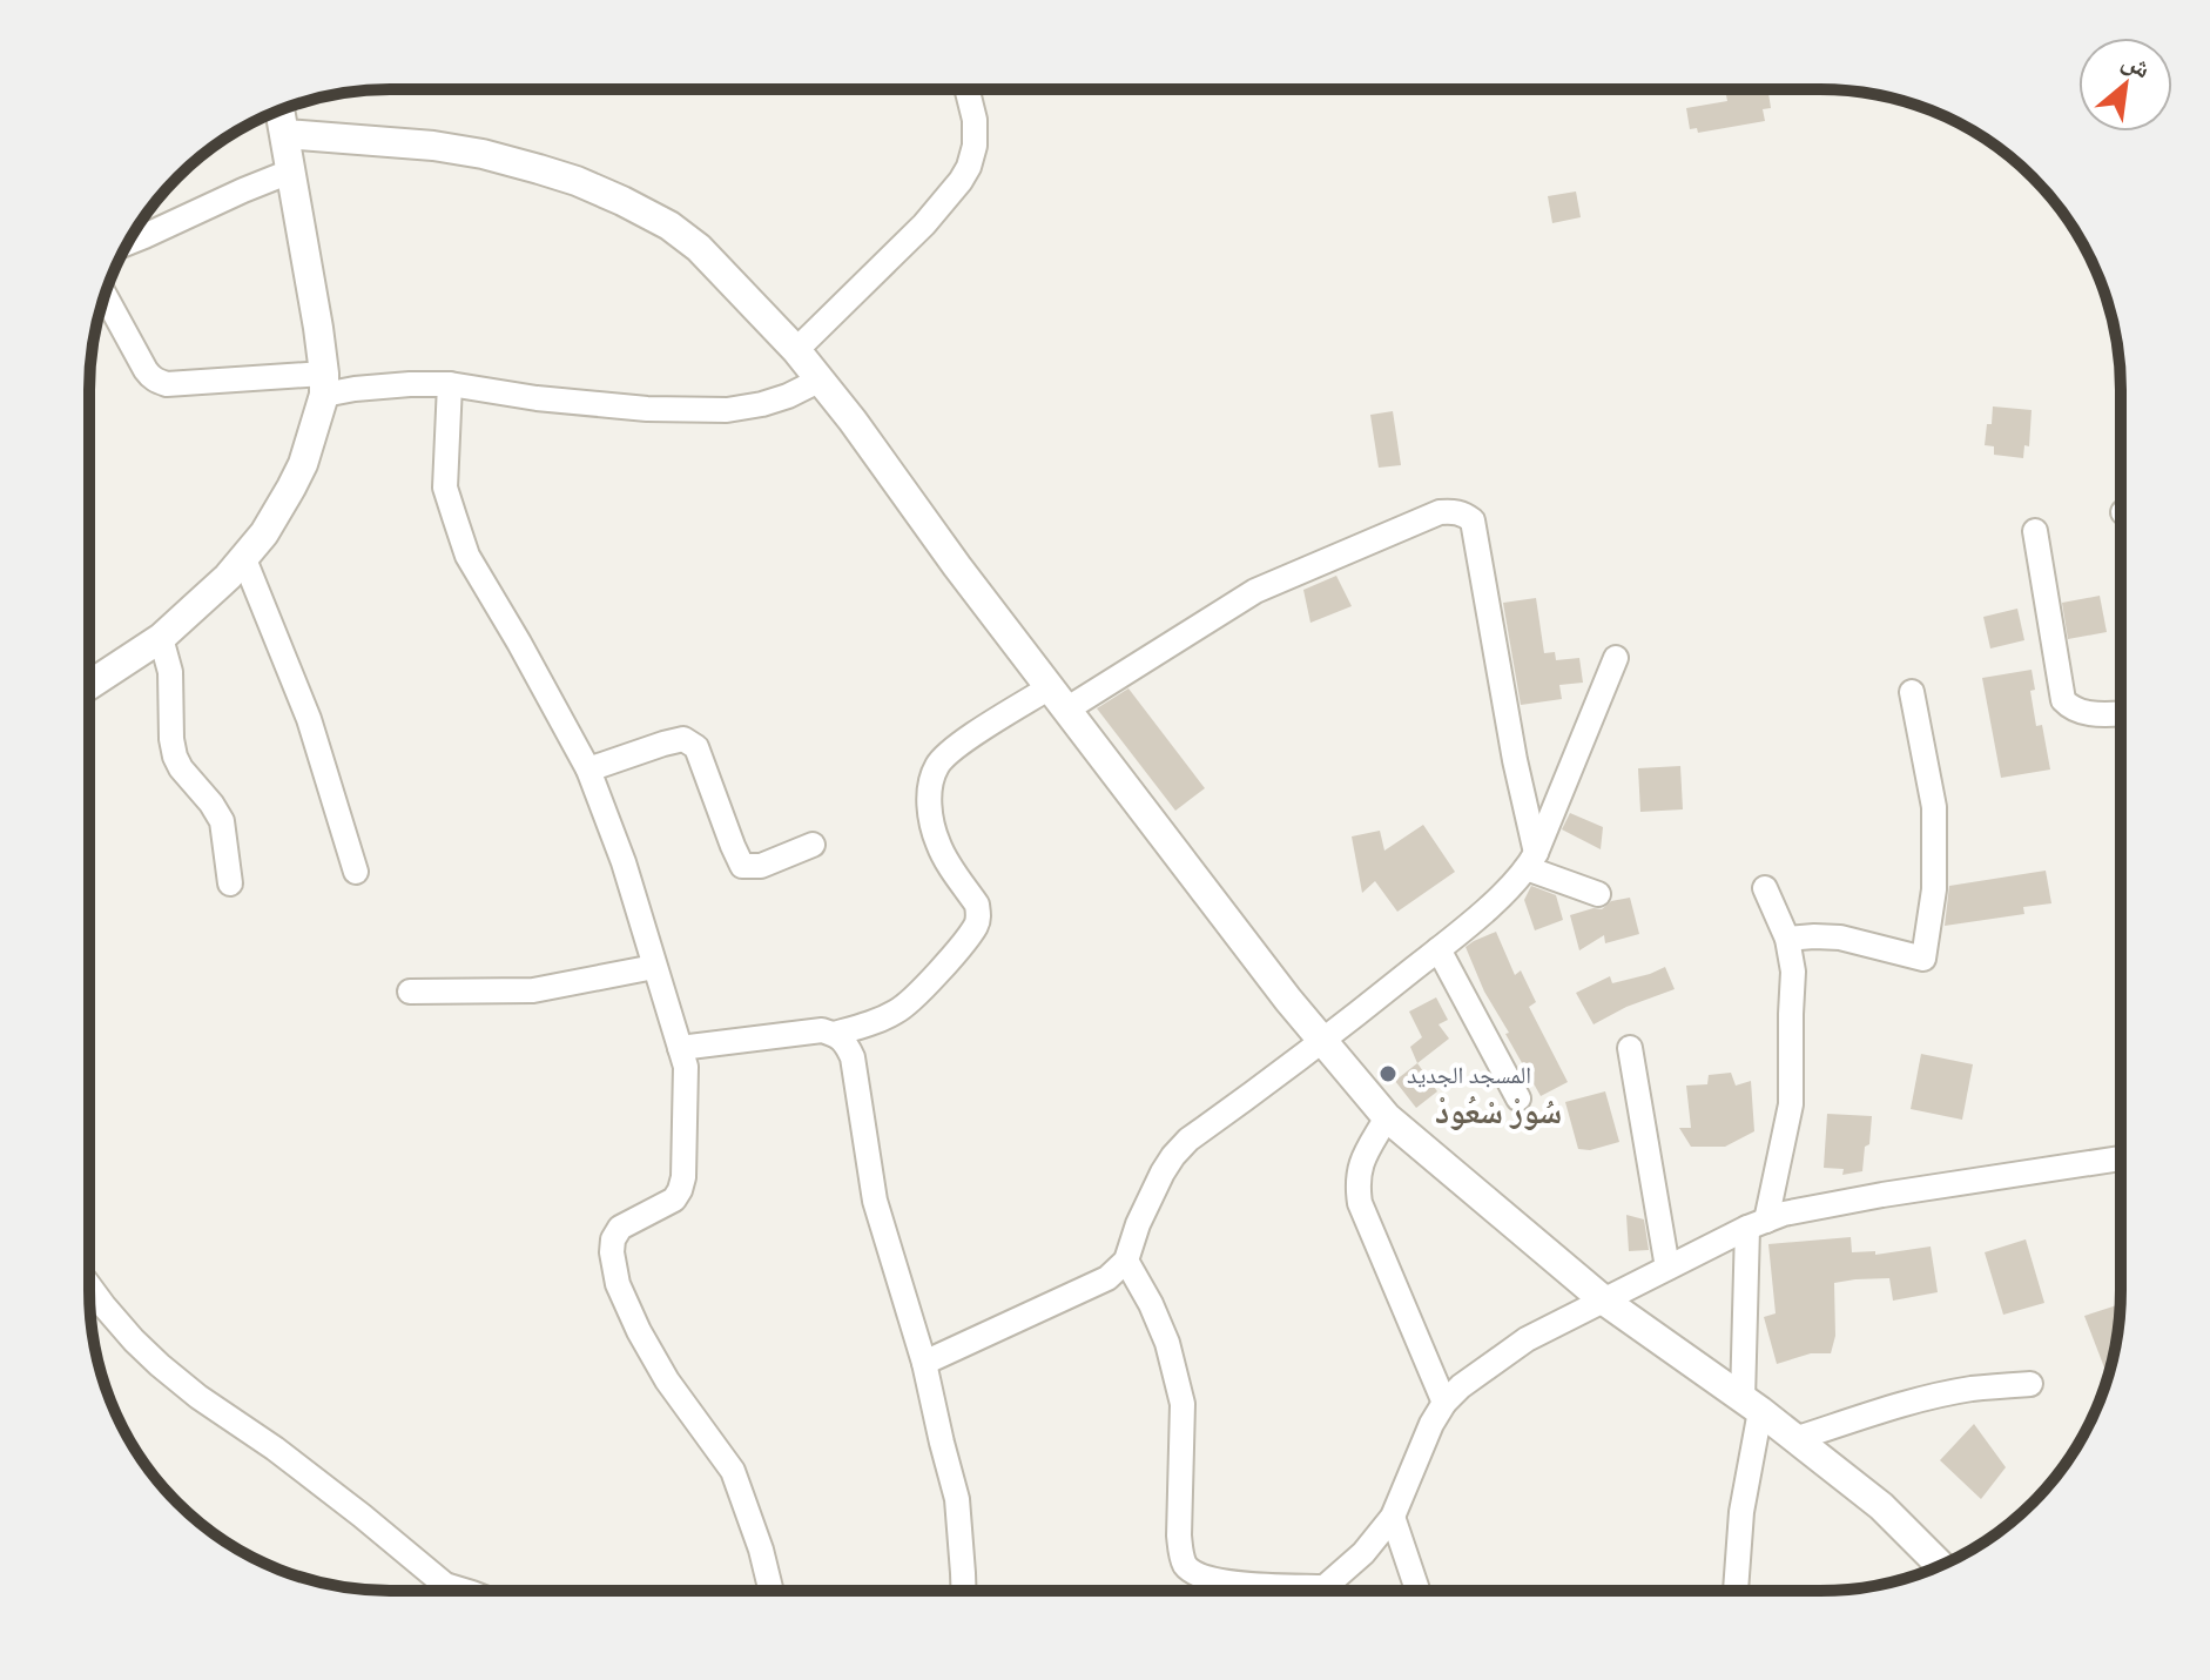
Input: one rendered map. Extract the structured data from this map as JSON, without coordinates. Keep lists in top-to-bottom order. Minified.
{"districts":["سُورْ سْعُودْ"],"places":["المسجد الجديد"],"north":"top right"}
